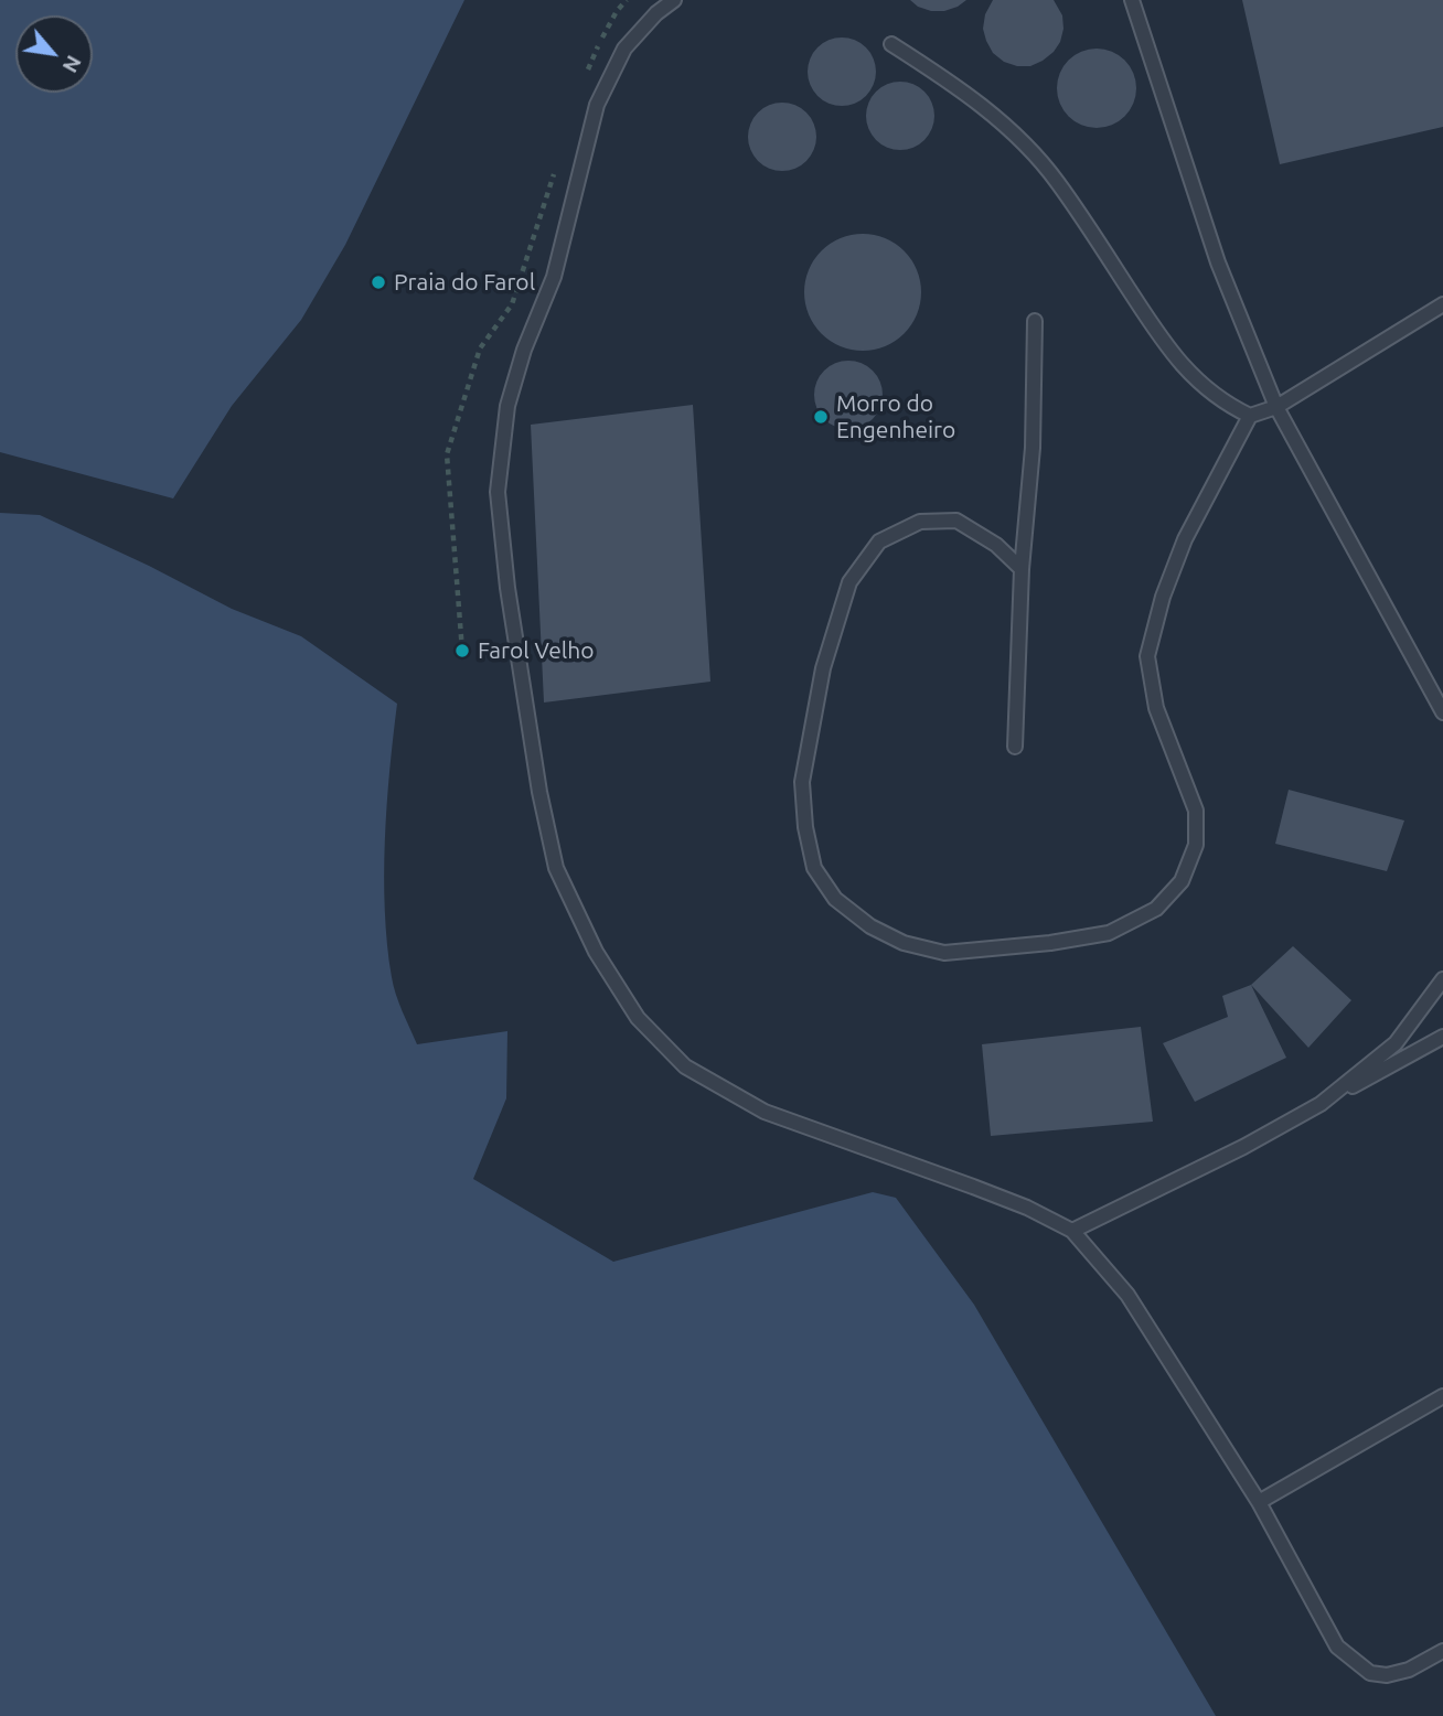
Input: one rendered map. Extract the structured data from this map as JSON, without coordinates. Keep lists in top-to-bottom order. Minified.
{"places":["Praia do Farol","Morro do Engenheiro","Farol Velho"],"north":"bottom right"}
